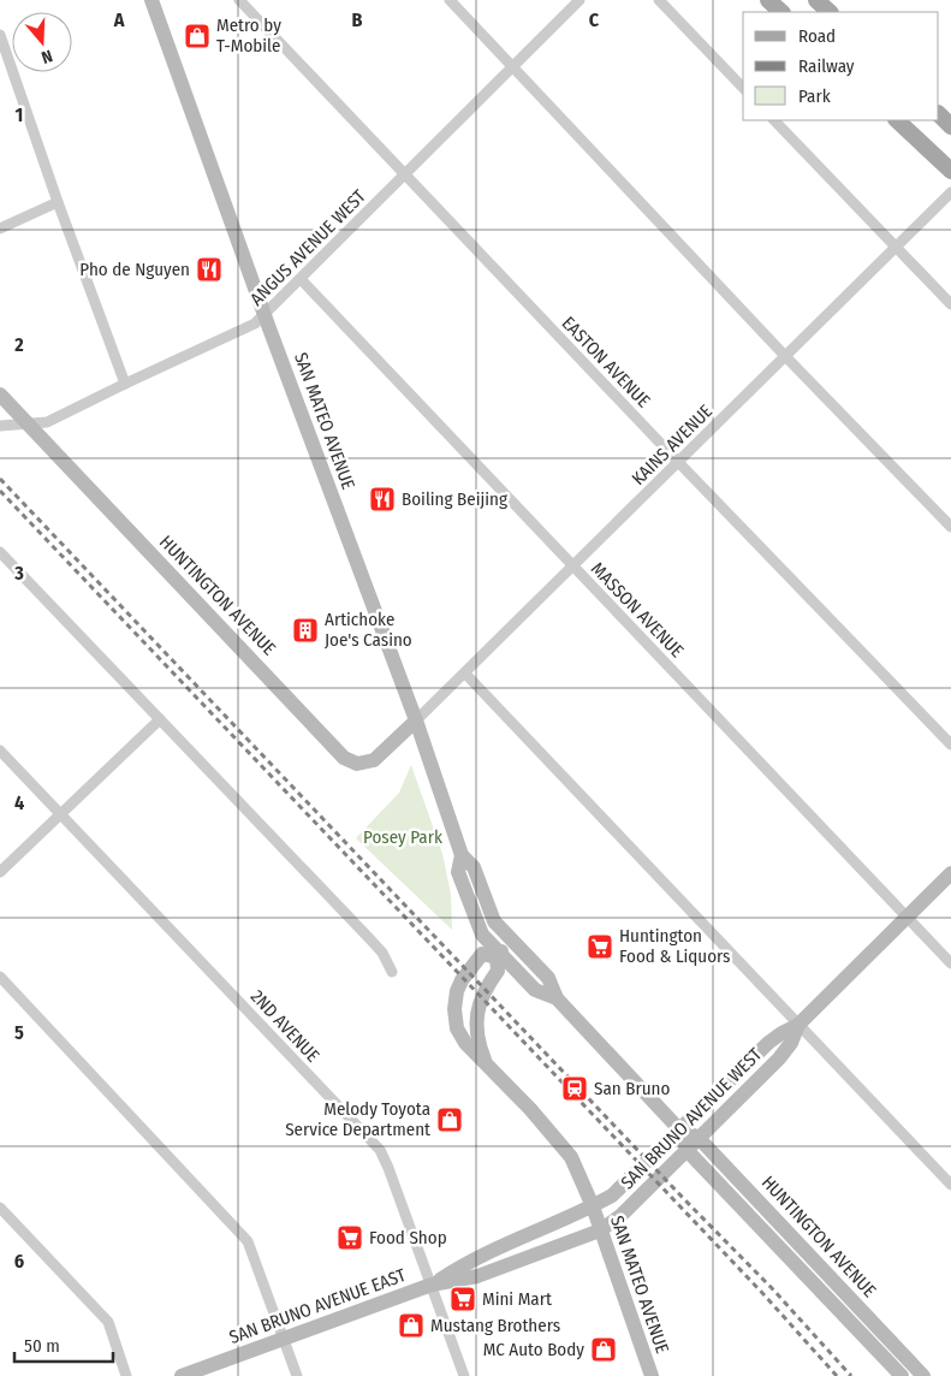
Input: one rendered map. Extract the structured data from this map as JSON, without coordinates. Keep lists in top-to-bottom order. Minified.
{"streets":{"street":["ANGUS AVENUE WEST","EASTON AVENUE","SAN MATEO AVENUE","KAINS AVENUE","HUNTINGTON AVENUE","MASSON AVENUE","2ND AVENUE","SAN BRUNO AVENUE WEST","SAN BRUNO AVENUE EAST"]},"crossings":[["ANGUS AVENUE WEST","EASTON AVENUE"],["ANGUS AVENUE WEST","SAN MATEO AVENUE"],["ANGUS AVENUE WEST","HUNTINGTON AVENUE"],["ANGUS AVENUE WEST","MASSON AVENUE"],["EASTON AVENUE","KAINS AVENUE"],["SAN MATEO AVENUE","KAINS AVENUE"],["SAN MATEO AVENUE","HUNTINGTON AVENUE"],["SAN MATEO AVENUE","SAN BRUNO AVENUE WEST"],["SAN MATEO AVENUE","SAN BRUNO AVENUE EAST"],["KAINS AVENUE","HUNTINGTON AVENUE"],["KAINS AVENUE","MASSON AVENUE"],["HUNTINGTON AVENUE","SAN BRUNO AVENUE WEST"],["MASSON AVENUE","SAN BRUNO AVENUE WEST"],["2ND AVENUE","SAN BRUNO AVENUE EAST"],["SAN BRUNO AVENUE WEST","SAN BRUNO AVENUE EAST"]],"parks":["Posey Park"],"places":{"shop":["Metro by T-Mobile","Melody Toyota Service Department","Mustang Brothers","MC Auto Body"],"restaurant":["Pho de Nguyen","Boiling Beijing"],"building":["Artichoke Joe's Casino"],"supermarket":["Huntington Food & Liquors","Food Shop","Mini Mart"],"station":["San Bruno"]},"legend":["Road","Railway","Park"],"scale_bar":"50 m","north":"bottom","grid":{"columns":["A","B","C"],"rows":["1","2","3","4","5","6"]}}
